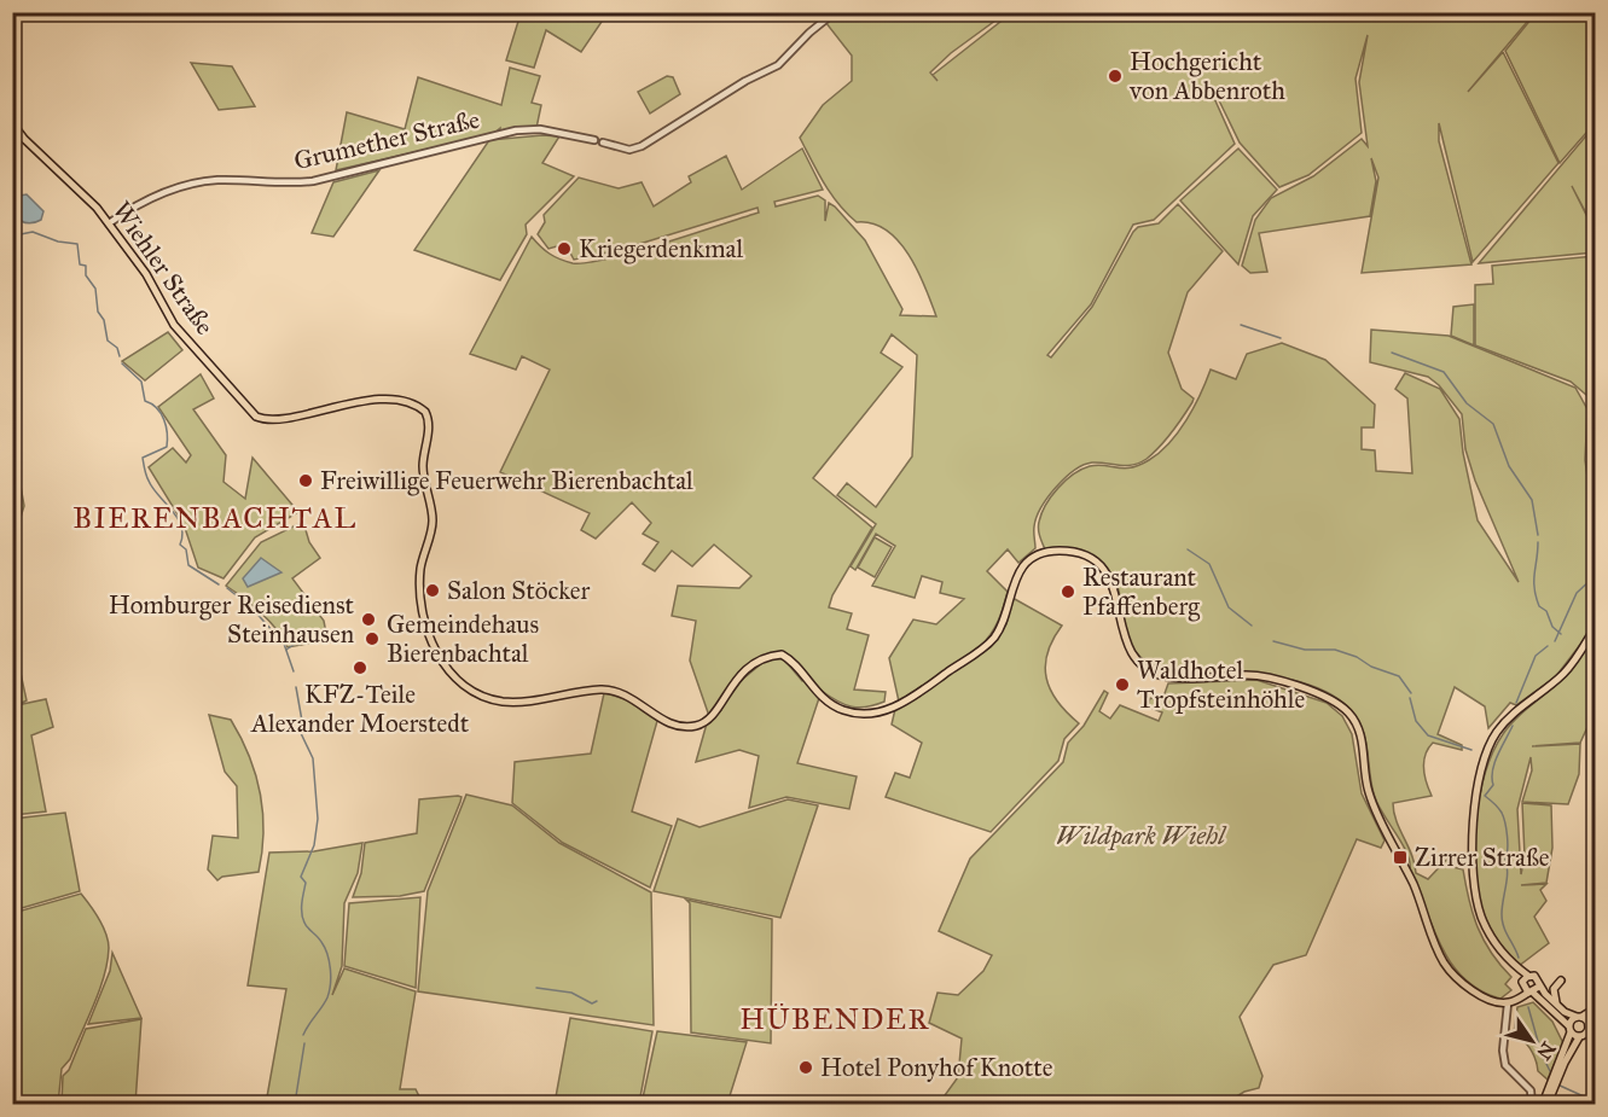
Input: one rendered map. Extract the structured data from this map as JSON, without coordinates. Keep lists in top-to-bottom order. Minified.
{"streets":{"main road":["Wiehler Straße"],"street":["Grumether Straße"]},"crossings":[["Grumether Straße","Wiehler Straße"]],"districts":["BIERENBACHTAL","HÜBENDER"],"parks":["Wildpark Wiehl"],"places":{"other":["Hochgericht von Abbenroth","Kriegerdenkmal","Freiwillige Feuerwehr Bierenbachtal","Salon Stöcker","Restaurant Pfaffenberg","Homburger Reisedienst Steinhausen","Gemeindehaus Bierenbachtal","KFZ-Teile Alexander Moerstedt","Waldhotel Tropfsteinhöhle","Hotel Ponyhof Knotte"],"transit":["Zirrer Straße"]},"north":"bottom right"}
